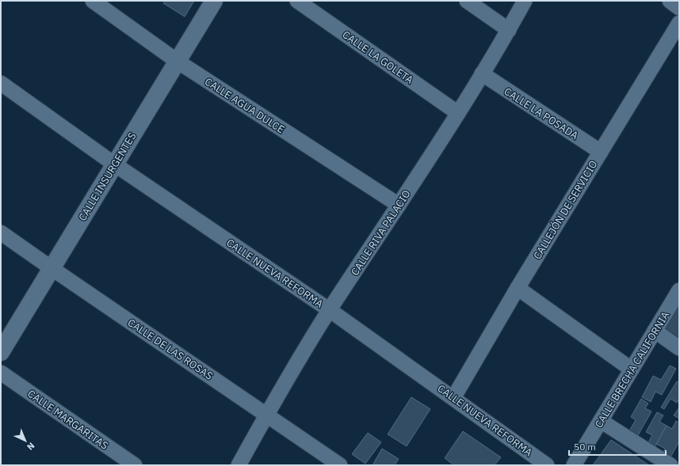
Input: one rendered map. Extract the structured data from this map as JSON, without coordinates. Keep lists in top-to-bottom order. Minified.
{"streets":{"street":["CALLE LA GOLETA","CALLE AGUA DULCE","CALLE LA POSADA","CALLE INSURGENTES","CALLEJÓN DE SERVICIO","CALLE RIVA PALACIO","CALLE NUEVA REFORMA","CALLE DE LAS ROSAS","CALLE BRECHA CALIFORNIA","CALLE MARGARITAS"]},"crossings":[["CALLE LA GOLETA","CALLE RIVA PALACIO"],["CALLE AGUA DULCE","CALLE INSURGENTES"],["CALLE AGUA DULCE","CALLE RIVA PALACIO"],["CALLE LA POSADA","CALLEJÓN DE SERVICIO"],["CALLE LA POSADA","CALLE RIVA PALACIO"],["CALLE INSURGENTES","CALLE NUEVA REFORMA"],["CALLE INSURGENTES","CALLE DE LAS ROSAS"],["CALLEJÓN DE SERVICIO","CALLE NUEVA REFORMA"],["CALLE RIVA PALACIO","CALLE NUEVA REFORMA"],["CALLE RIVA PALACIO","CALLE DE LAS ROSAS"]],"scale_bar":"50 m","north":"bottom right"}
